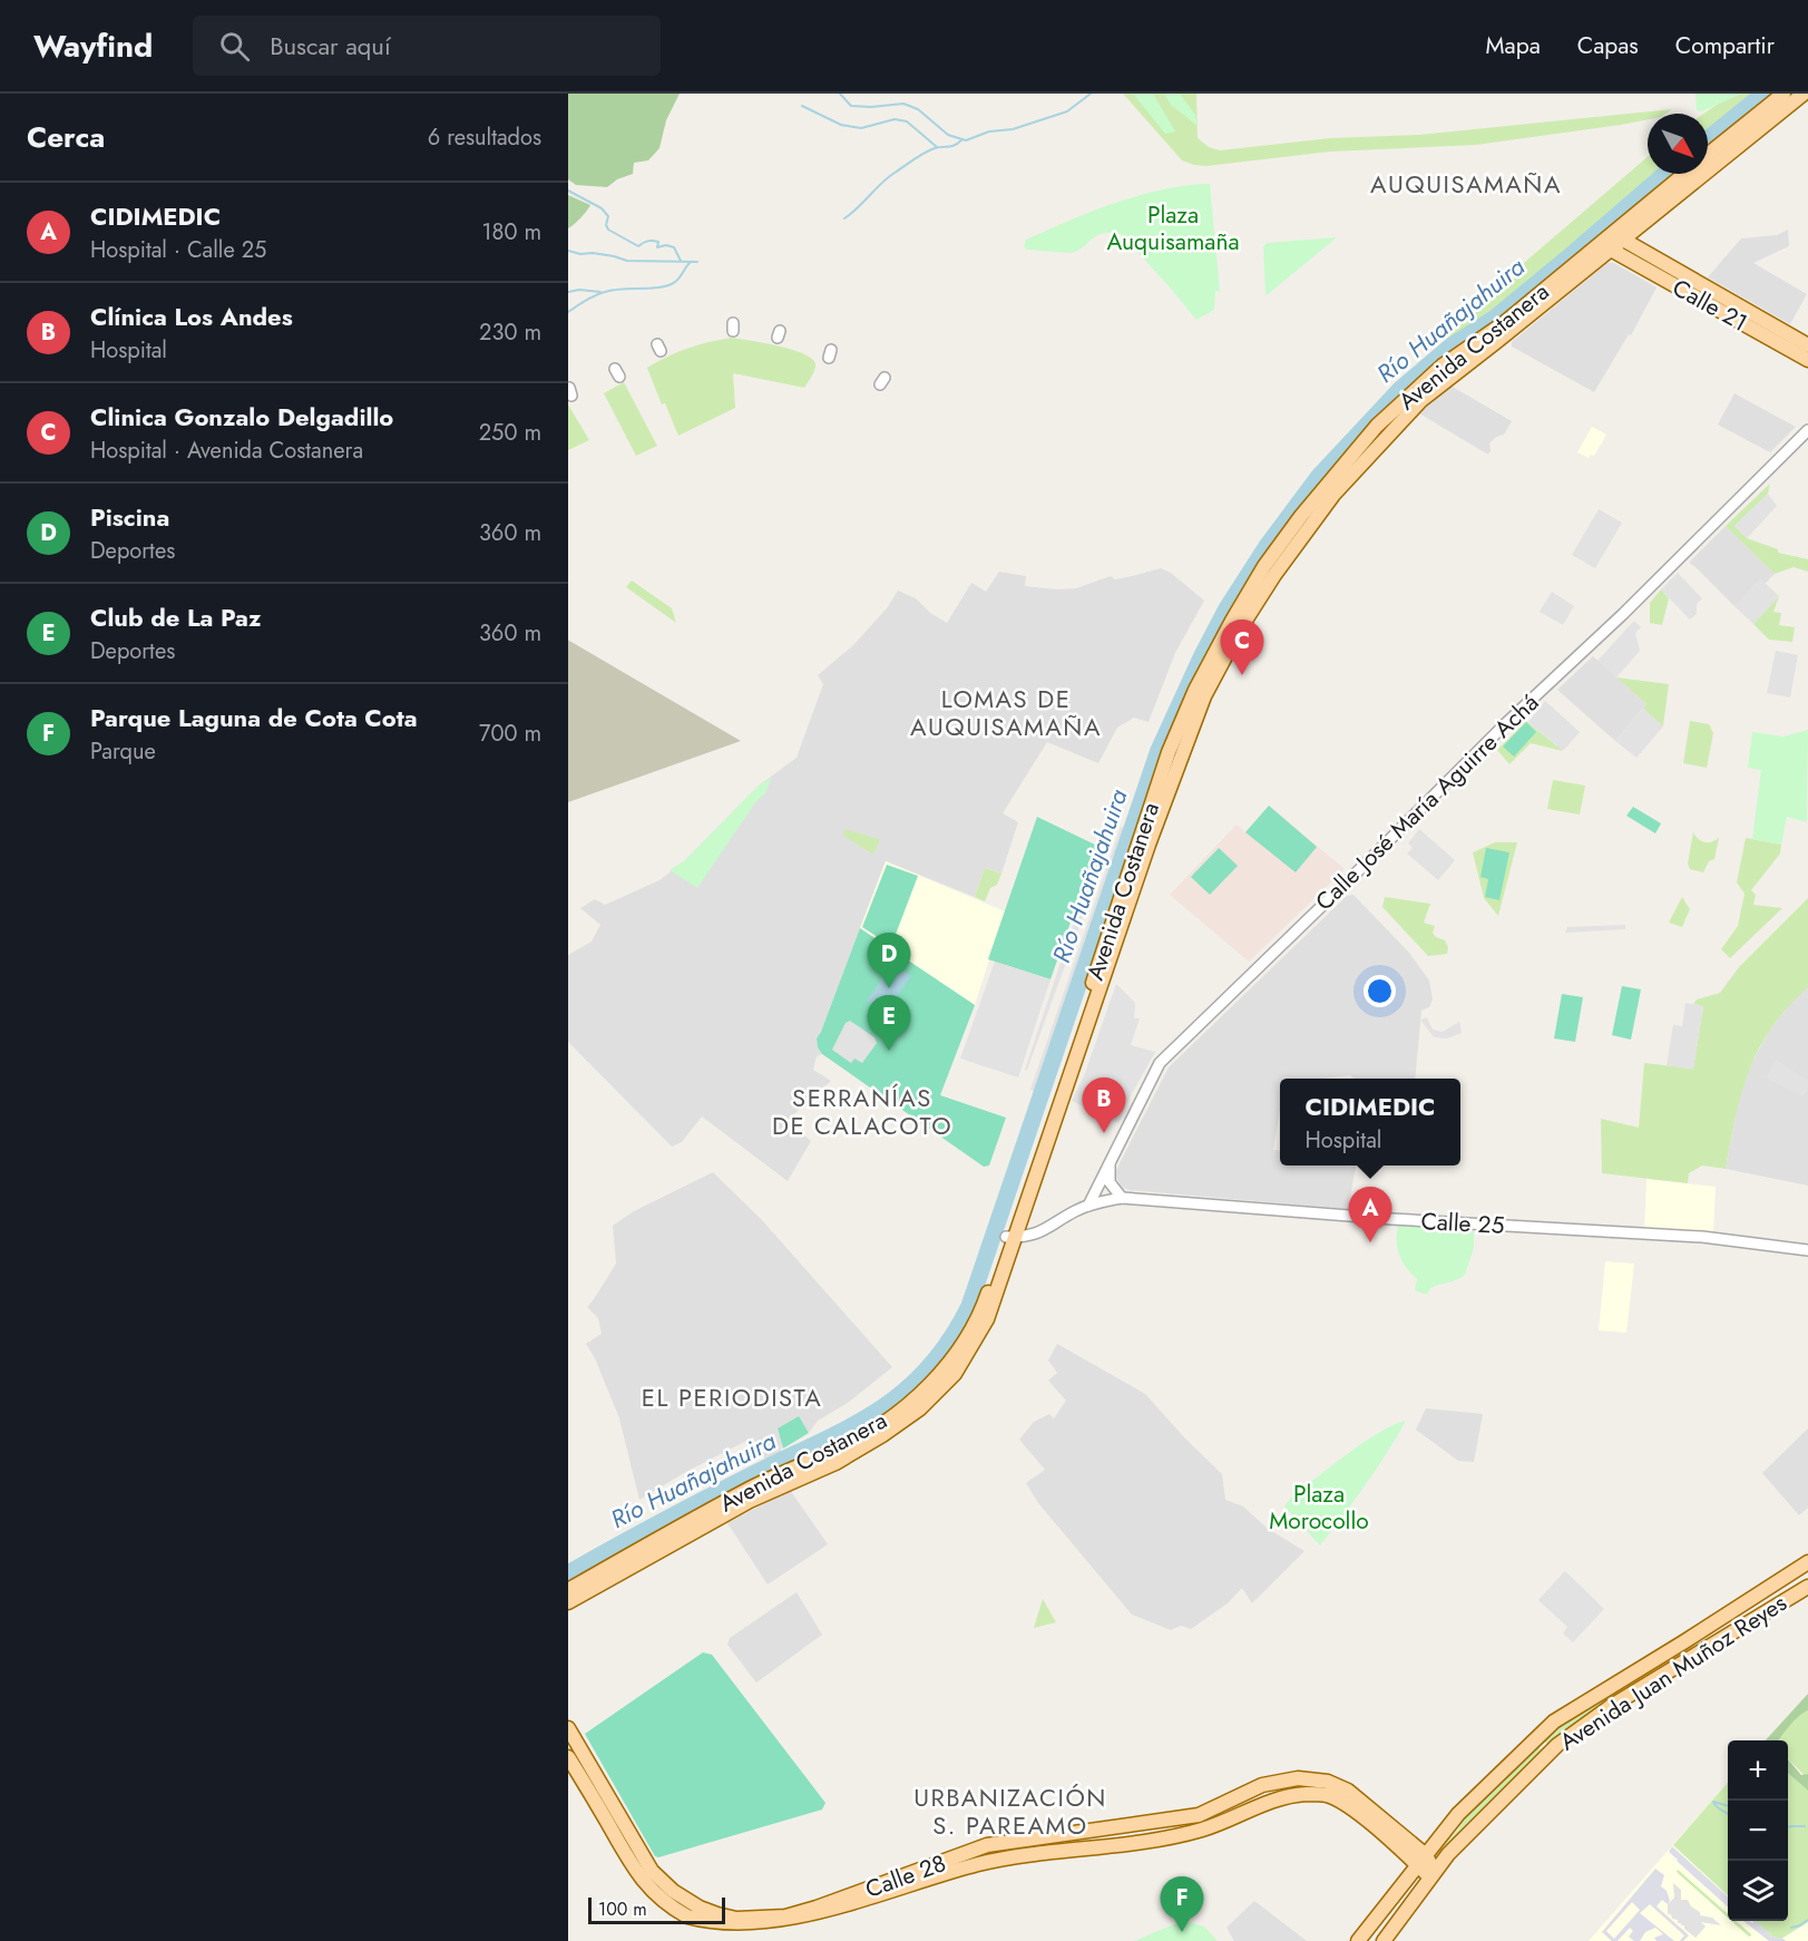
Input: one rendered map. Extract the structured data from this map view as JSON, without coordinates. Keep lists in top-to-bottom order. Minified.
{"streets":{"main road":["Calle 21","Avenida Costanera","Avenida Juan Muñoz Reyes","Calle 28"],"street":["Calle José María Aguirre Achá","Calle 25"]},"crossings":[["Calle 21","Avenida Costanera"],["Avenida Costanera","Calle 25"],["Calle José María Aguirre Achá","Calle 25"],["Avenida Juan Muñoz Reyes","Calle 28"]],"districts":["AUQUISAMAÑA","LOMAS DE AUQUISAMAÑA","SERRANÍAS DE CALACOTO","EL PERIODISTA","URBANIZACIÓN S. PAREAMO"],"water":["Río Huañajahuira"],"parks":["Plaza Auquisamaña","Plaza Morocollo"],"scale_bar":"100 m","north":"bottom right","page":{"header":"Wayfind","search":"Buscar aquí","nav":["Mapa","Capas","Compartir"],"heading":["Cerca","6 resultados"],"list":[{"mark":"A","name":"CIDIMEDIC","note":"Hospital · Calle 25","value":"180 m"},{"mark":"B","name":"Clínica Los Andes","note":"Hospital","value":"230 m"},{"mark":"C","name":"Clinica Gonzalo Delgadillo","note":"Hospital · Avenida Costanera","value":"250 m"},{"mark":"D","name":"Piscina","note":"Deportes","value":"360 m"},{"mark":"E","name":"Club de La Paz","note":"Deportes","value":"360 m"},{"mark":"F","name":"Parque Laguna de Cota Cota","note":"Parque","value":"700 m"}],"pins":["C","D","E","B","A","F"],"popup":["CIDIMEDIC","Hospital"],"map_buttons":["+","−"],"scale":"100 m"}}
